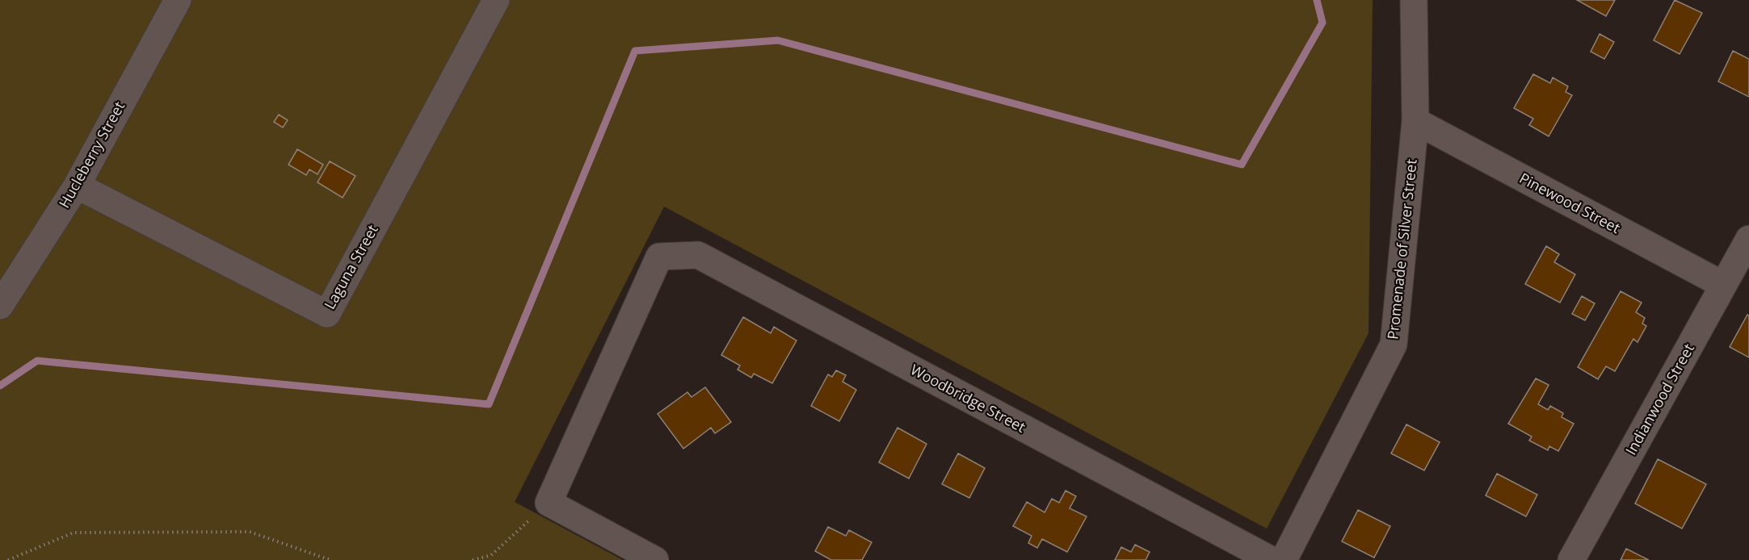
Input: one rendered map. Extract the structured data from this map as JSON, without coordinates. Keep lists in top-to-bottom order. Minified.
{"streets":{"street":["Hucleberry Street","Pinewood Street","Promenade of Silver Street","Laguna Street","Woodbridge Street","Indianwood Street"]},"crossings":[["Hucleberry Street","Laguna Street"],["Pinewood Street","Promenade of Silver Street"],["Pinewood Street","Indianwood Street"]]}
